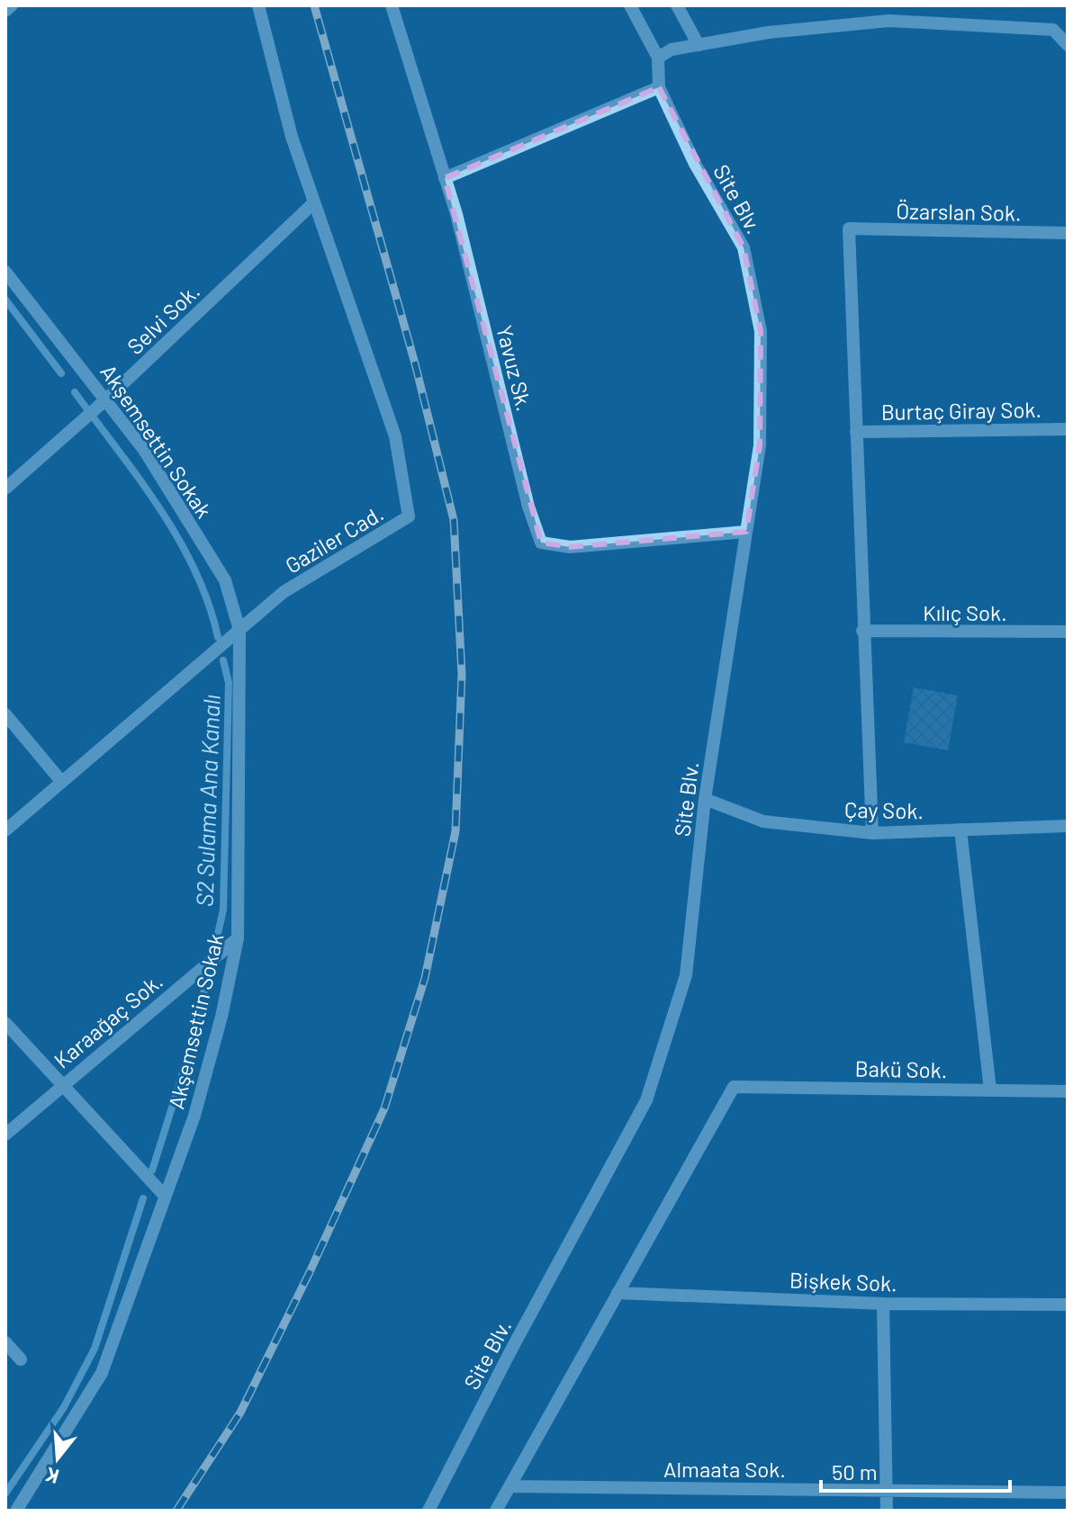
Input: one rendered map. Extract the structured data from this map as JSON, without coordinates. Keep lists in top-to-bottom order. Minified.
{"streets":{"street":["Site Blv.","Özarslan Sok.","Selvi Sok.","Yavuz Sk.","Burtaç Giray Sok.","Akşemsettin Sokak","Gaziler Cad.","Kılıç Sok.","Çay Sok.","Karaağaç Sok.","Bakü Sok.","Bişkek Sok.","Almaata Sok."]},"crossings":[["Site Blv.","Yavuz Sk."],["Site Blv.","Çay Sok."],["Özarslan Sok.","Burtaç Giray Sok."],["Selvi Sok.","Akşemsettin Sokak"],["Selvi Sok.","Gaziler Cad."],["Akşemsettin Sokak","Gaziler Cad."],["Akşemsettin Sokak","Karaağaç Sok."],["Bakü Sok.","Bişkek Sok."]],"water":["S2 Sulama Ana Kanalı"],"scale_bar":"50 m","north":"bottom"}
